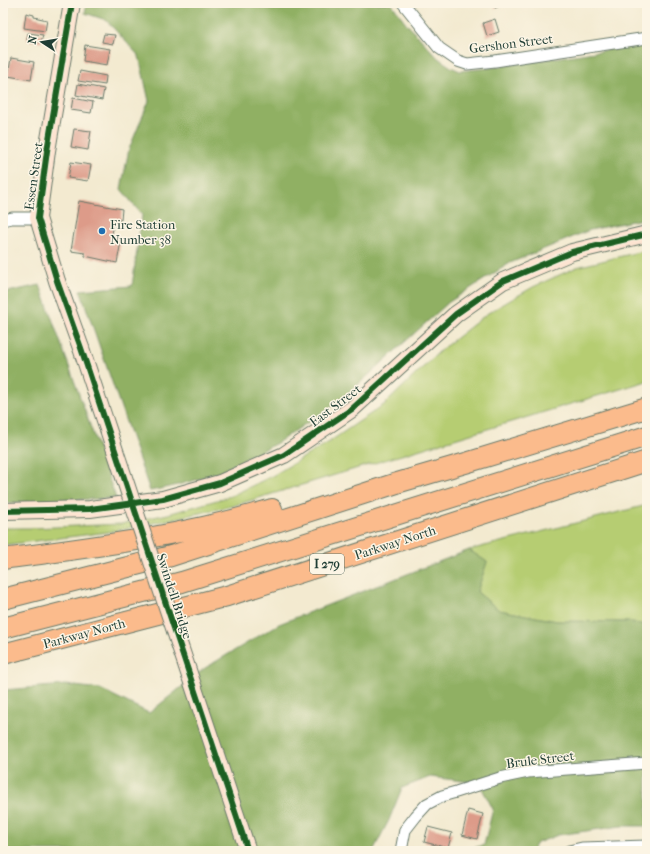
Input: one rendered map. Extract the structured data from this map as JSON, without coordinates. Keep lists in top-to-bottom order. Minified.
{"streets":{"highway":["Parkway North","I 279"],"street":["Gershon Street","Essen Street","East Street","Swindell Bridge","Brule Street"]},"crossings":[["Essen Street","Swindell Bridge"]],"places":["Fire Station Number 38"],"north":"left"}
